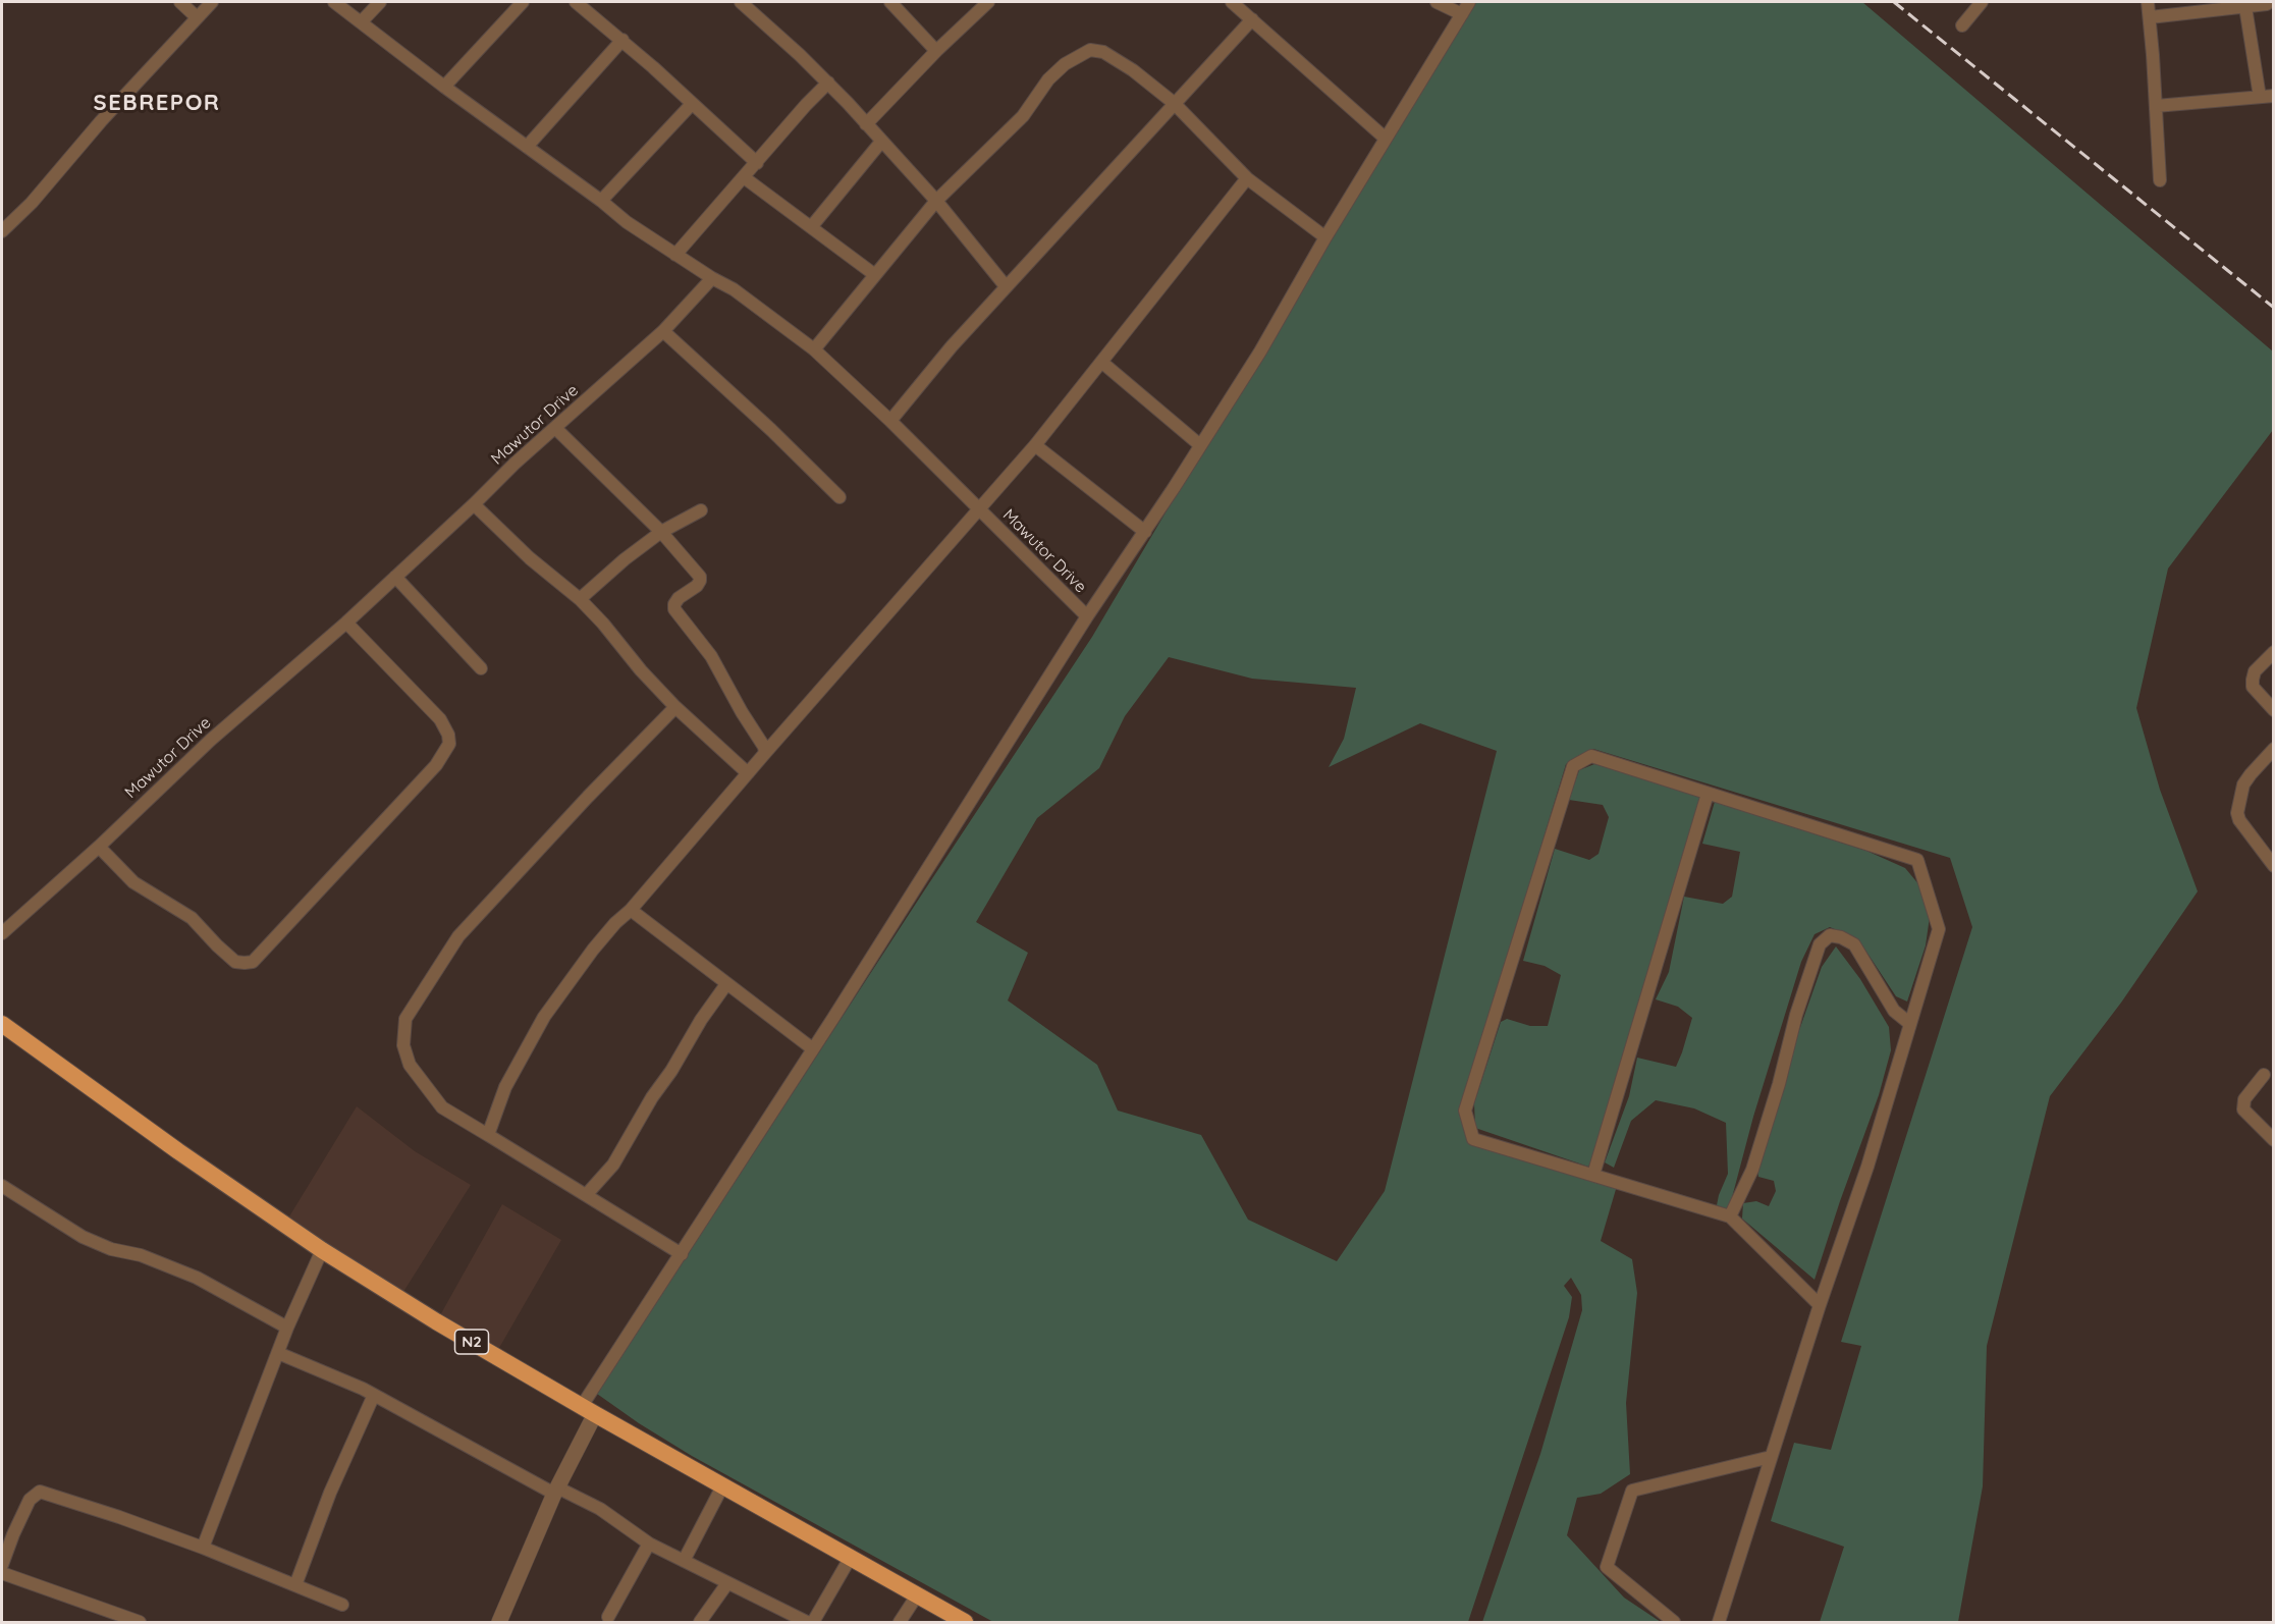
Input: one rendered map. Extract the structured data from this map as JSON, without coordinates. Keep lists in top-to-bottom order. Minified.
{"streets":{"highway":["N2"],"street":["Mawutor Drive"]},"districts":["SEBREPOR"]}
